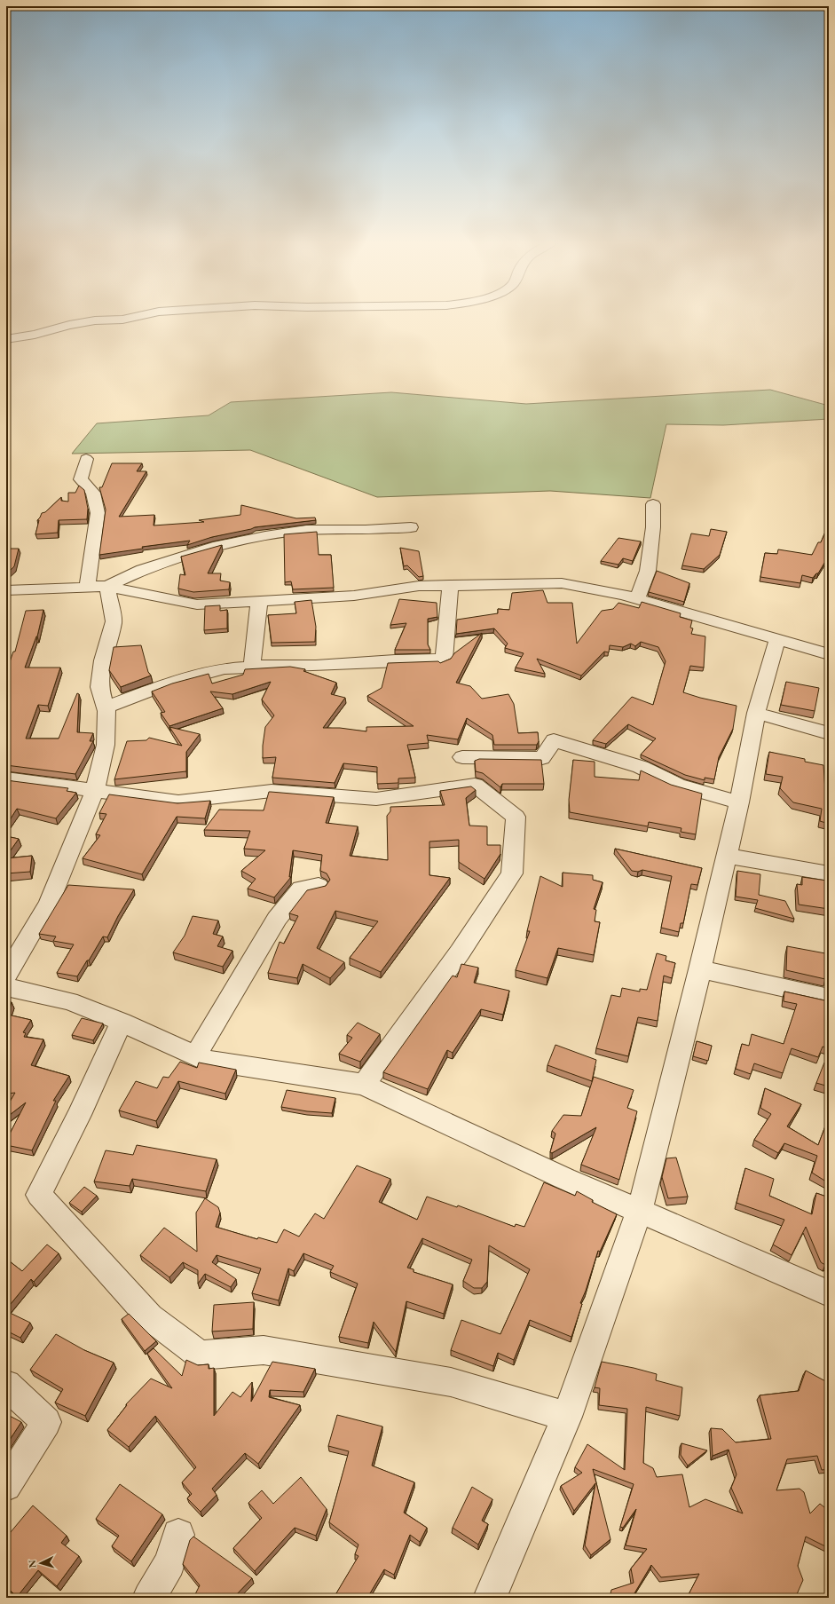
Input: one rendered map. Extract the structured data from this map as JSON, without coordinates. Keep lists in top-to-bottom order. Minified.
{"north":"left"}
